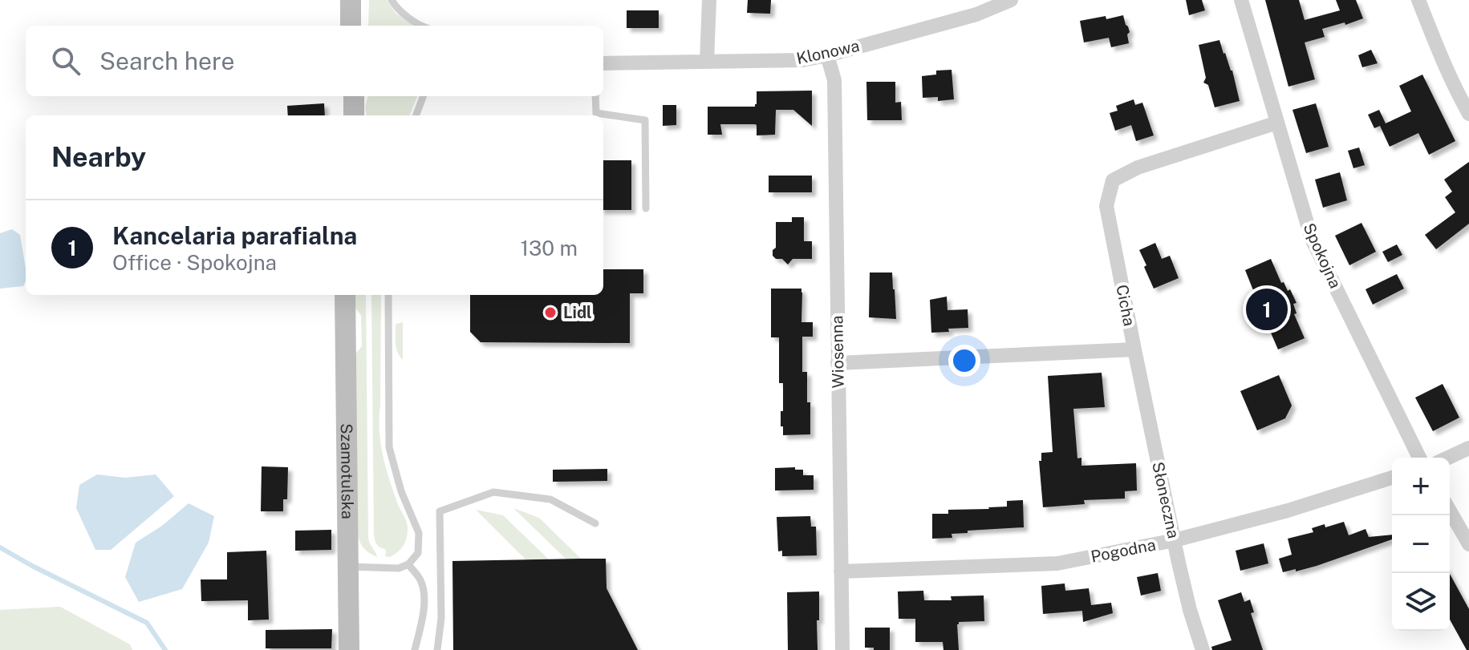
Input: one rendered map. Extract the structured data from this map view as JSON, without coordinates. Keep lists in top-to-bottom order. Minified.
{"streets":{"street":["Klonowa","Spokojna","Cicha","Wiosenna","Szamotulska","Słoneczna","Pogodna"]},"crossings":[["Klonowa","Wiosenna"],["Spokojna","Cicha"],["Cicha","Wiosenna"],["Cicha","Słoneczna"],["Wiosenna","Pogodna"],["Słoneczna","Pogodna"]],"places":["Lidl"],"page":{"search":"Search here","heading":"Nearby","list":[{"mark":"1","name":"Kancelaria parafialna","note":"Office · Spokojna","value":"130 m"}],"pins":"1","map_buttons":["+","−"]}}
